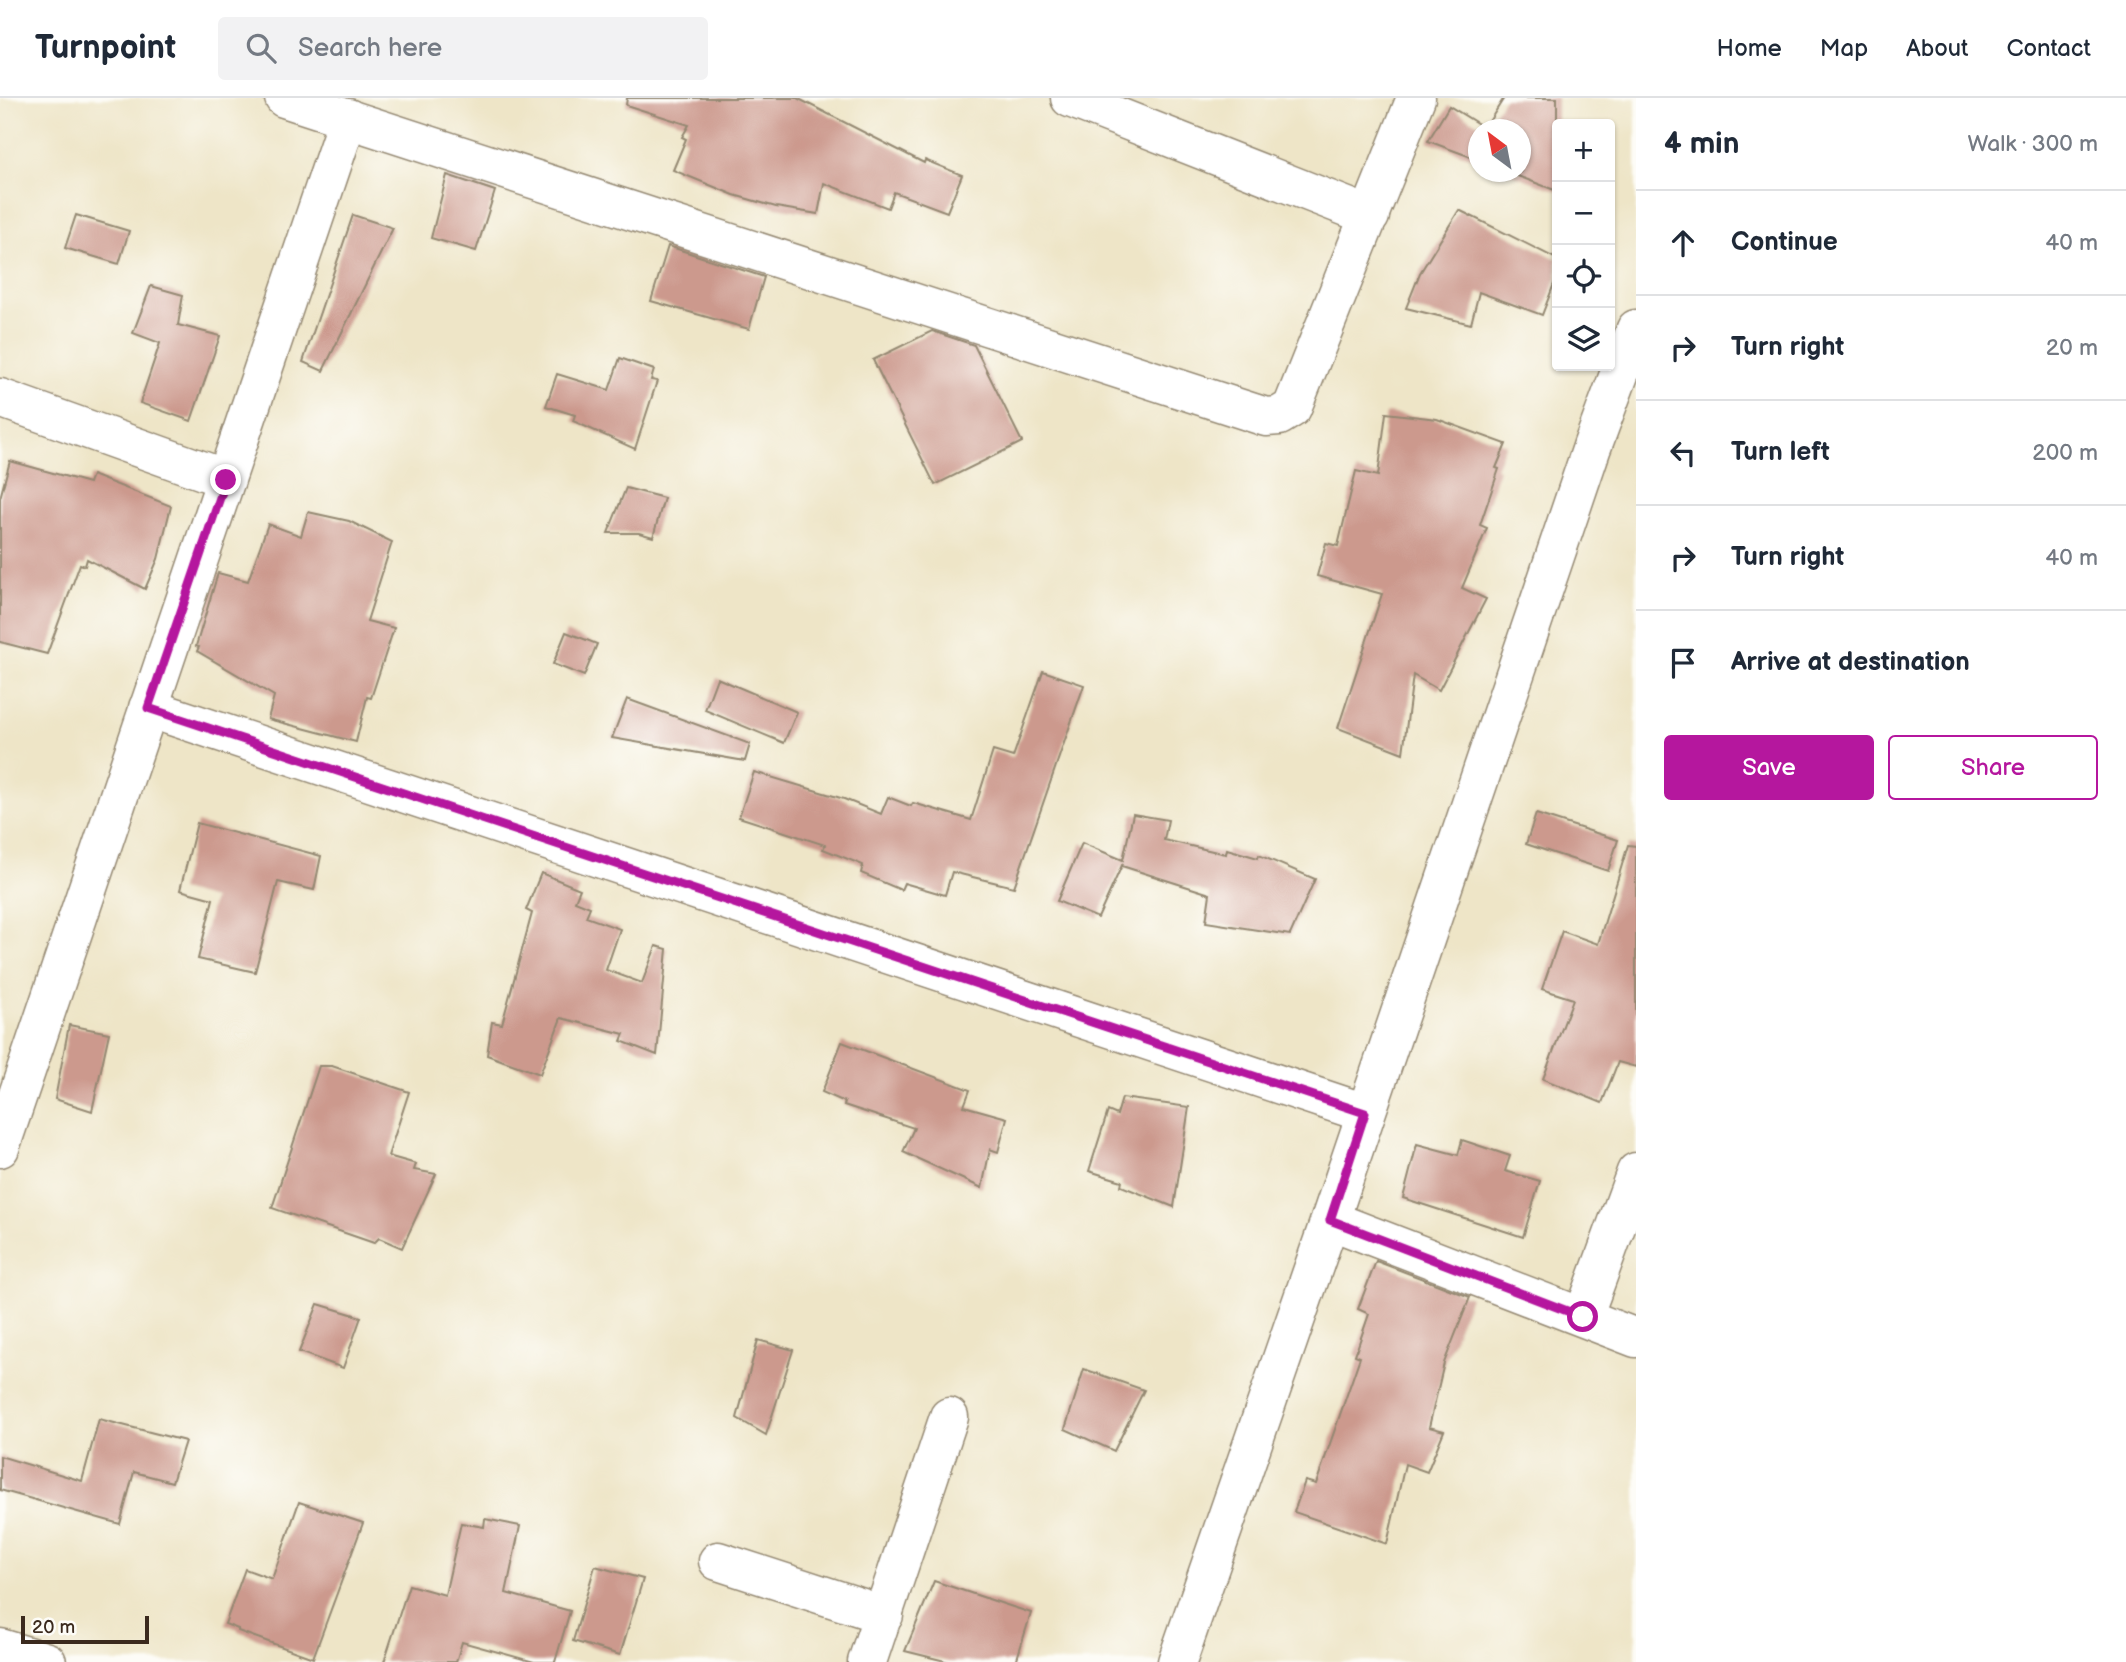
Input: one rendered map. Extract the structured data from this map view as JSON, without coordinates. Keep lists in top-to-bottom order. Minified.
{"scale_bar":"20 m","north":"top left","page":{"header":"Turnpoint","search":"Search here","nav":["Home","Map","About","Contact"],"heading":["4 min","Walk · 300 m"],"map_buttons":["+","−"],"list":[["Continue","40 m"],["Turn right","20 m"],["Turn left","200 m"],["Turn right","40 m"],"Arrive at destination"],"buttons":["Save","Share"],"scale":"20 m"}}
